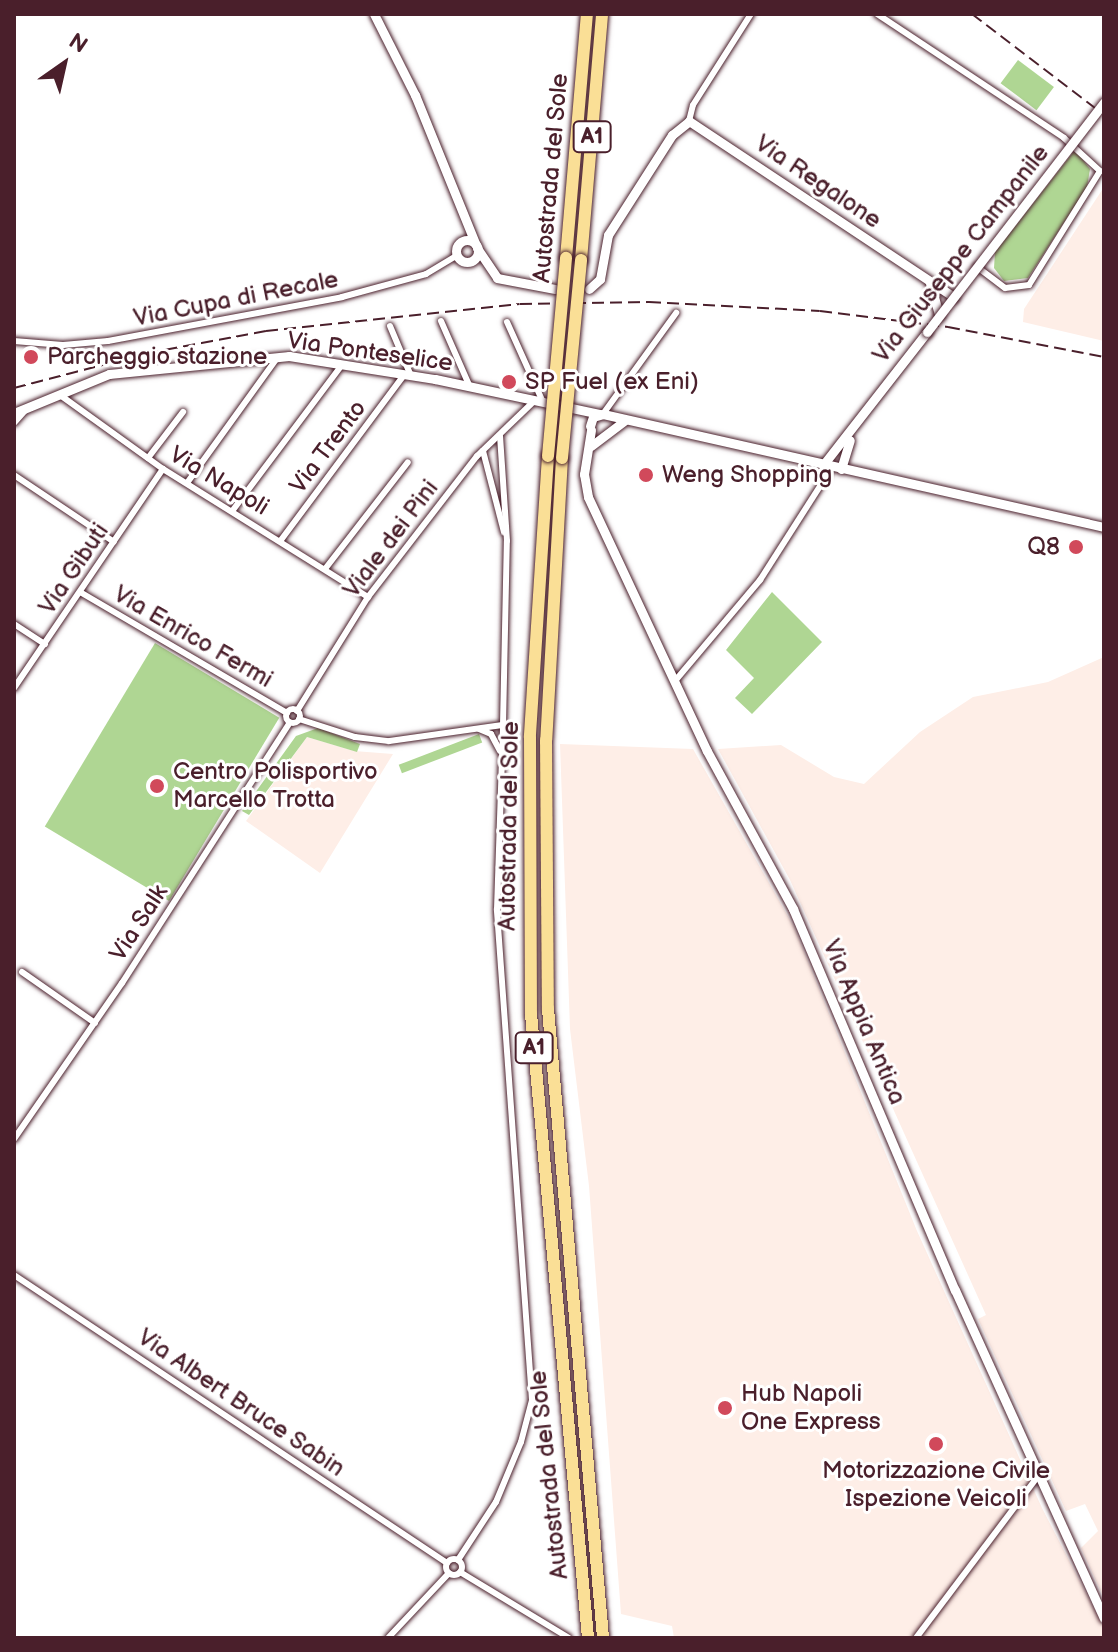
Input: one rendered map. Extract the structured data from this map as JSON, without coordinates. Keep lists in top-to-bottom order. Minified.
{"streets":{"highway":["A1","Autostrada del Sole"],"street":["Via Regalone","Via Giuseppe Campanile","Via Cupa di Recale","Via Ponteselice","Via Trento","Via Napoli","Viale dei Pini","Via Gibuti","Via Enrico Fermi","Via Salk","Via Appia Antica","Via Albert Bruce Sabin"]},"crossings":[["Via Regalone","Via Giuseppe Campanile"],["Via Giuseppe Campanile","Via Ponteselice"],["Via Ponteselice","Via Trento"],["Via Ponteselice","Via Napoli"],["Via Ponteselice","Viale dei Pini"],["Via Trento","Via Napoli"],["Via Napoli","Viale dei Pini"],["Via Napoli","Via Gibuti"],["Via Gibuti","Via Enrico Fermi"]],"places":["Parcheggio stazione","SP Fuel (ex Eni)","Weng Shopping","Q8","Centro Polisportivo Marcello Trotta","Hub Napoli One Express","Motorizzazione Civile Ispezione Veicoli"],"north":"top right"}
